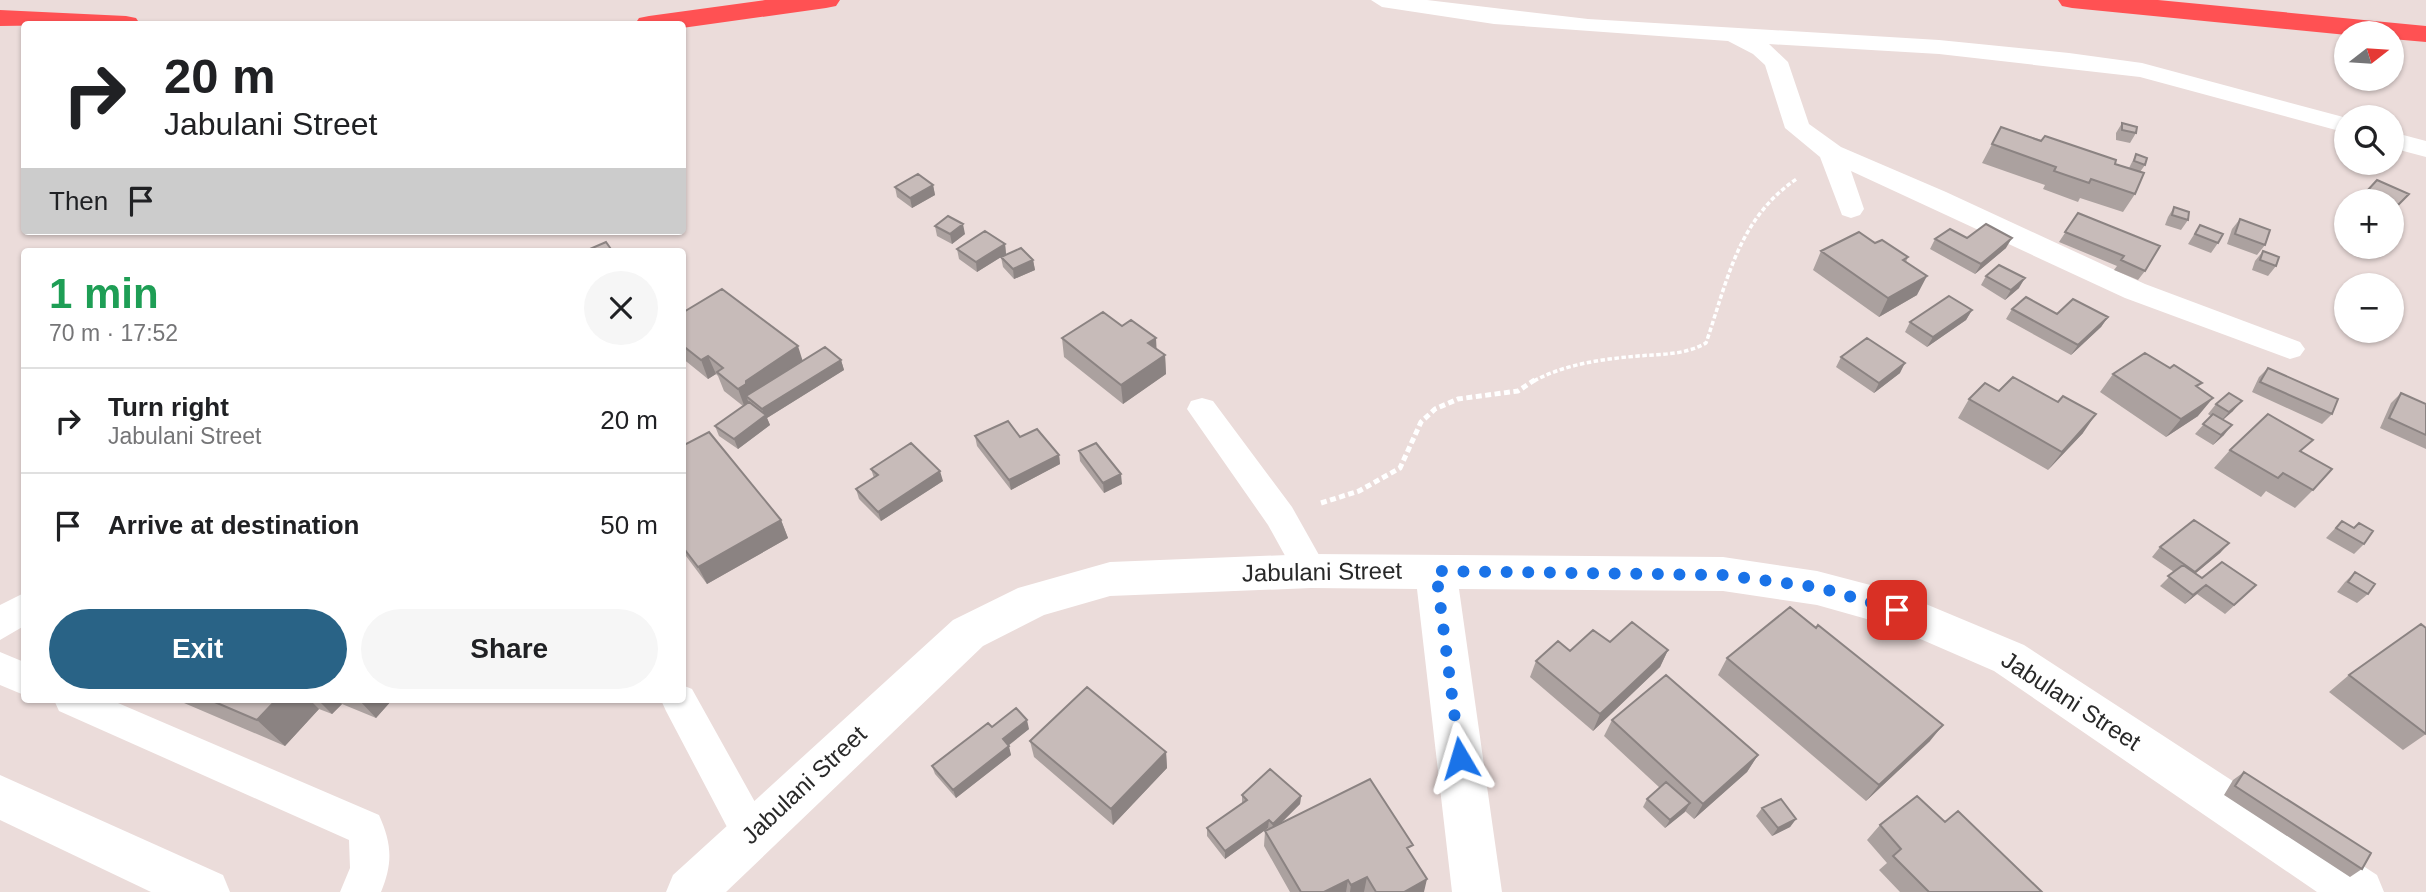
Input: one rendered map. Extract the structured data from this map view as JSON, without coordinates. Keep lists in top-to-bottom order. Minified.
{"streets":{"street":["Jabulani Street"]},"north":"right","page":{"map_buttons":["+","−"],"turn":["20 m","Jabulani Street"],"then":"Then","heading":["1 min","70 m · 17:52"],"list":[{"name":"Turn right","note":"Jabulani Street","value":"20 m"},{"name":"Arrive at destination","value":"50 m"}],"buttons":["Exit","Share"]}}
